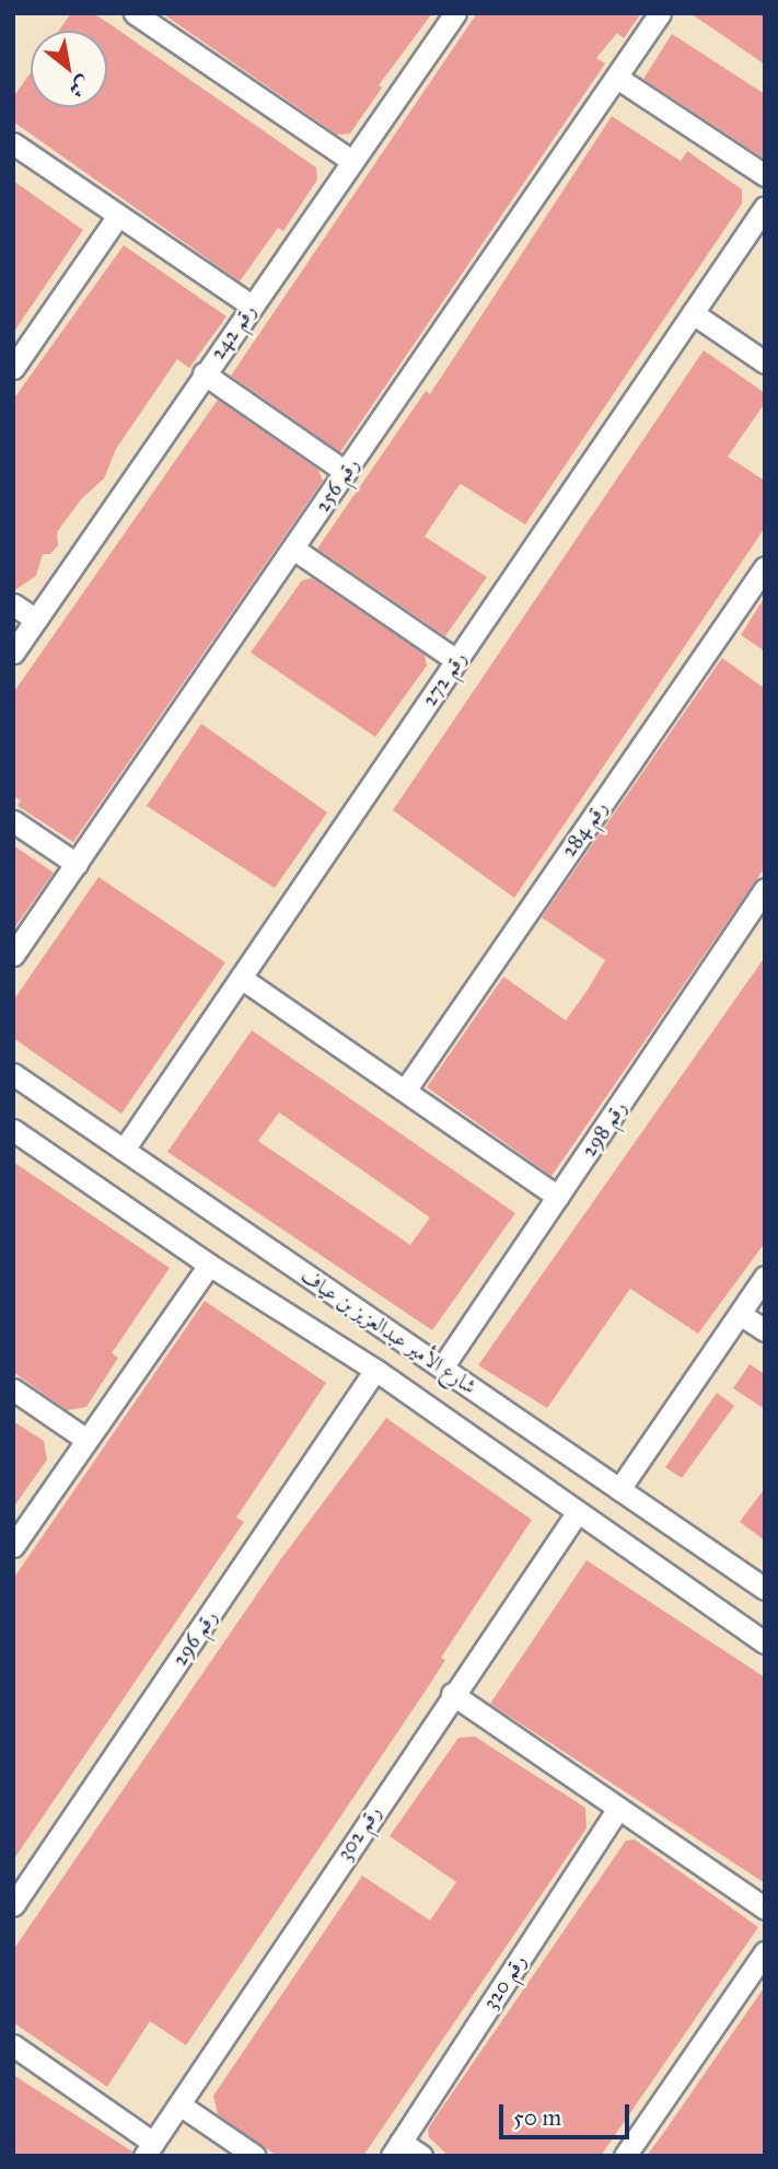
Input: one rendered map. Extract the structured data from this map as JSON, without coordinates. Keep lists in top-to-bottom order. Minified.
{"streets":{"street":["رقم 242","رقم 256","رقم 272","رقم 284","رقم 298","شارع الأمير عبدالعزيز بن عياف","رقم 296","رقم 302","رقم 320"]},"crossings":[["رقم 272","شارع الأمير عبدالعزيز بن عياف"],["رقم 298","شارع الأمير عبدالعزيز بن عياف"],["شارع الأمير عبدالعزيز بن عياف","رقم 296"],["شارع الأمير عبدالعزيز بن عياف","رقم 302"]],"scale_bar":"50 m","north":"bottom right"}
